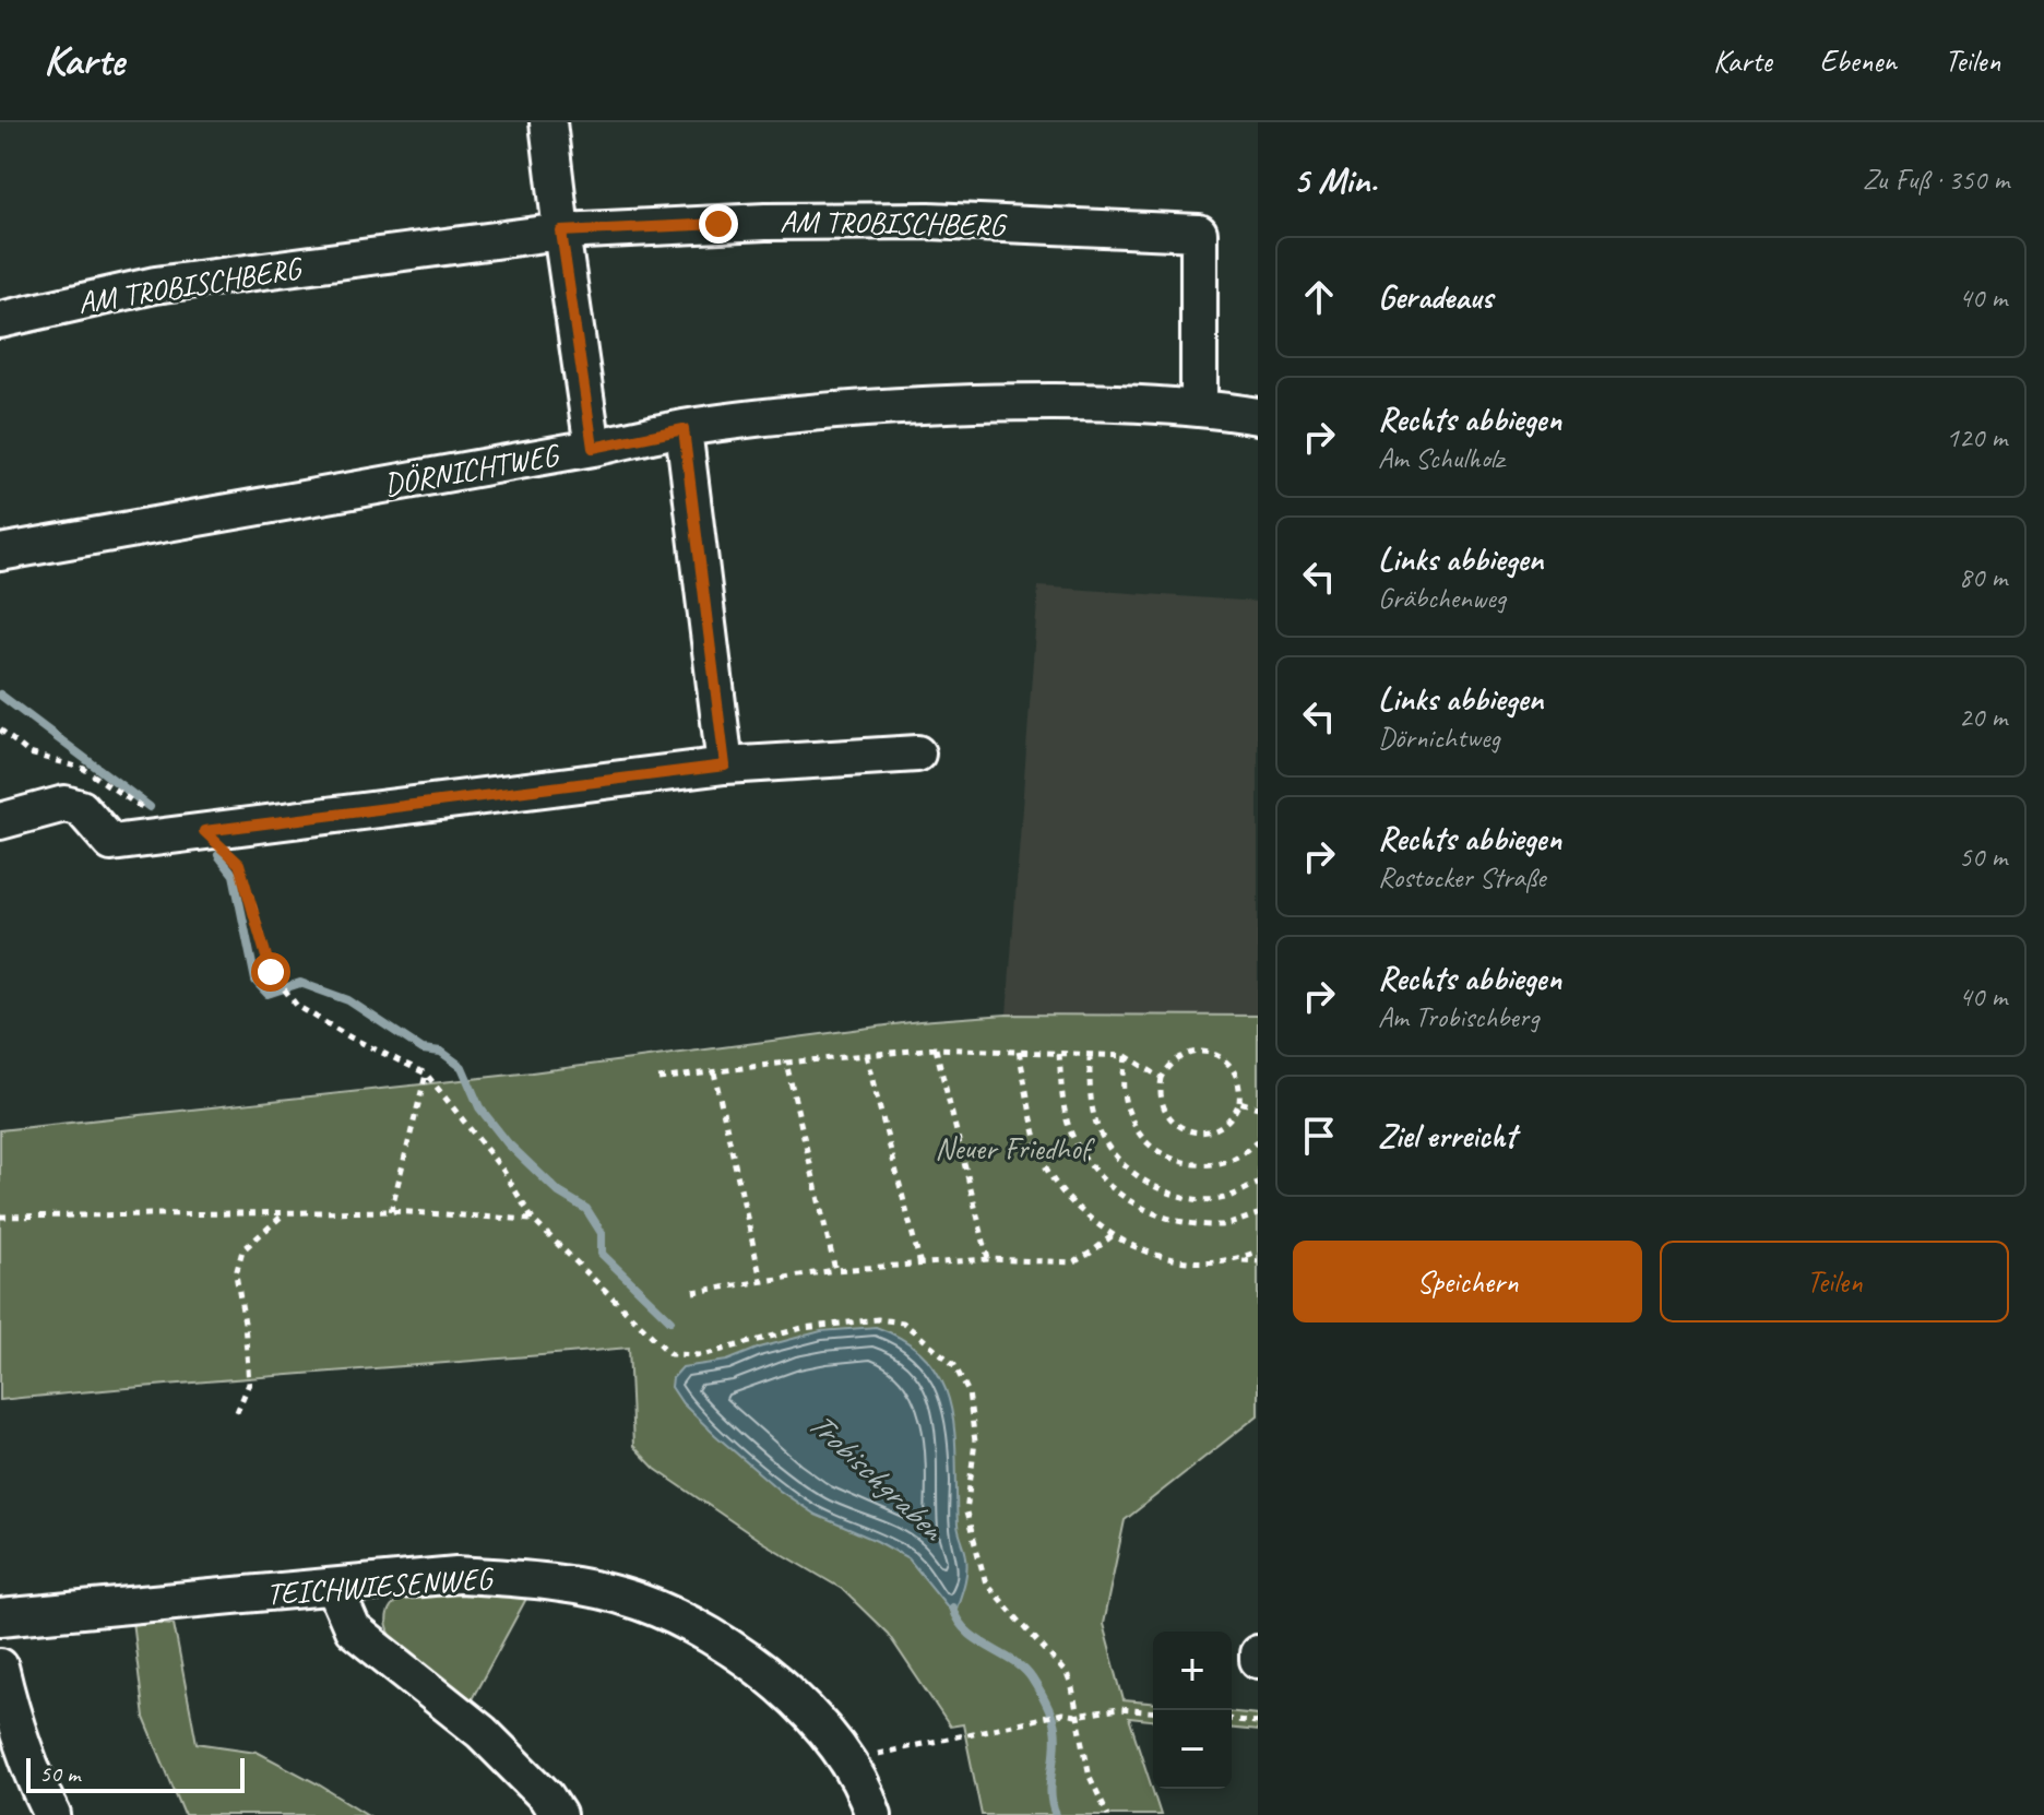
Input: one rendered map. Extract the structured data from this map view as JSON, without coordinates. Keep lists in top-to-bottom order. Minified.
{"streets":{"street":["AM TROBISCHBERG","DÖRNICHTWEG","TEICHWIESENWEG"]},"crossings":[["AM TROBISCHBERG","DÖRNICHTWEG"]],"water":["Trobischgraben"],"parks":["Neuer Friedhof"],"scale_bar":"50 m","page":{"header":"Karte","nav":["Karte","Ebenen","Teilen"],"heading":["5 Min.","Zu Fuß · 350 m"],"list":[["Geradeaus","40 m"],["Rechts abbiegen","Am Schulholz","120 m"],["Links abbiegen","Gräbchenweg","80 m"],["Links abbiegen","Dörnichtweg","20 m"],["Rechts abbiegen","Rostocker Straße","50 m"],["Rechts abbiegen","Am Trobischberg","40 m"],"Ziel erreicht"],"buttons":["Speichern","Teilen"],"map_buttons":["+","−"],"scale":"50 m"}}
